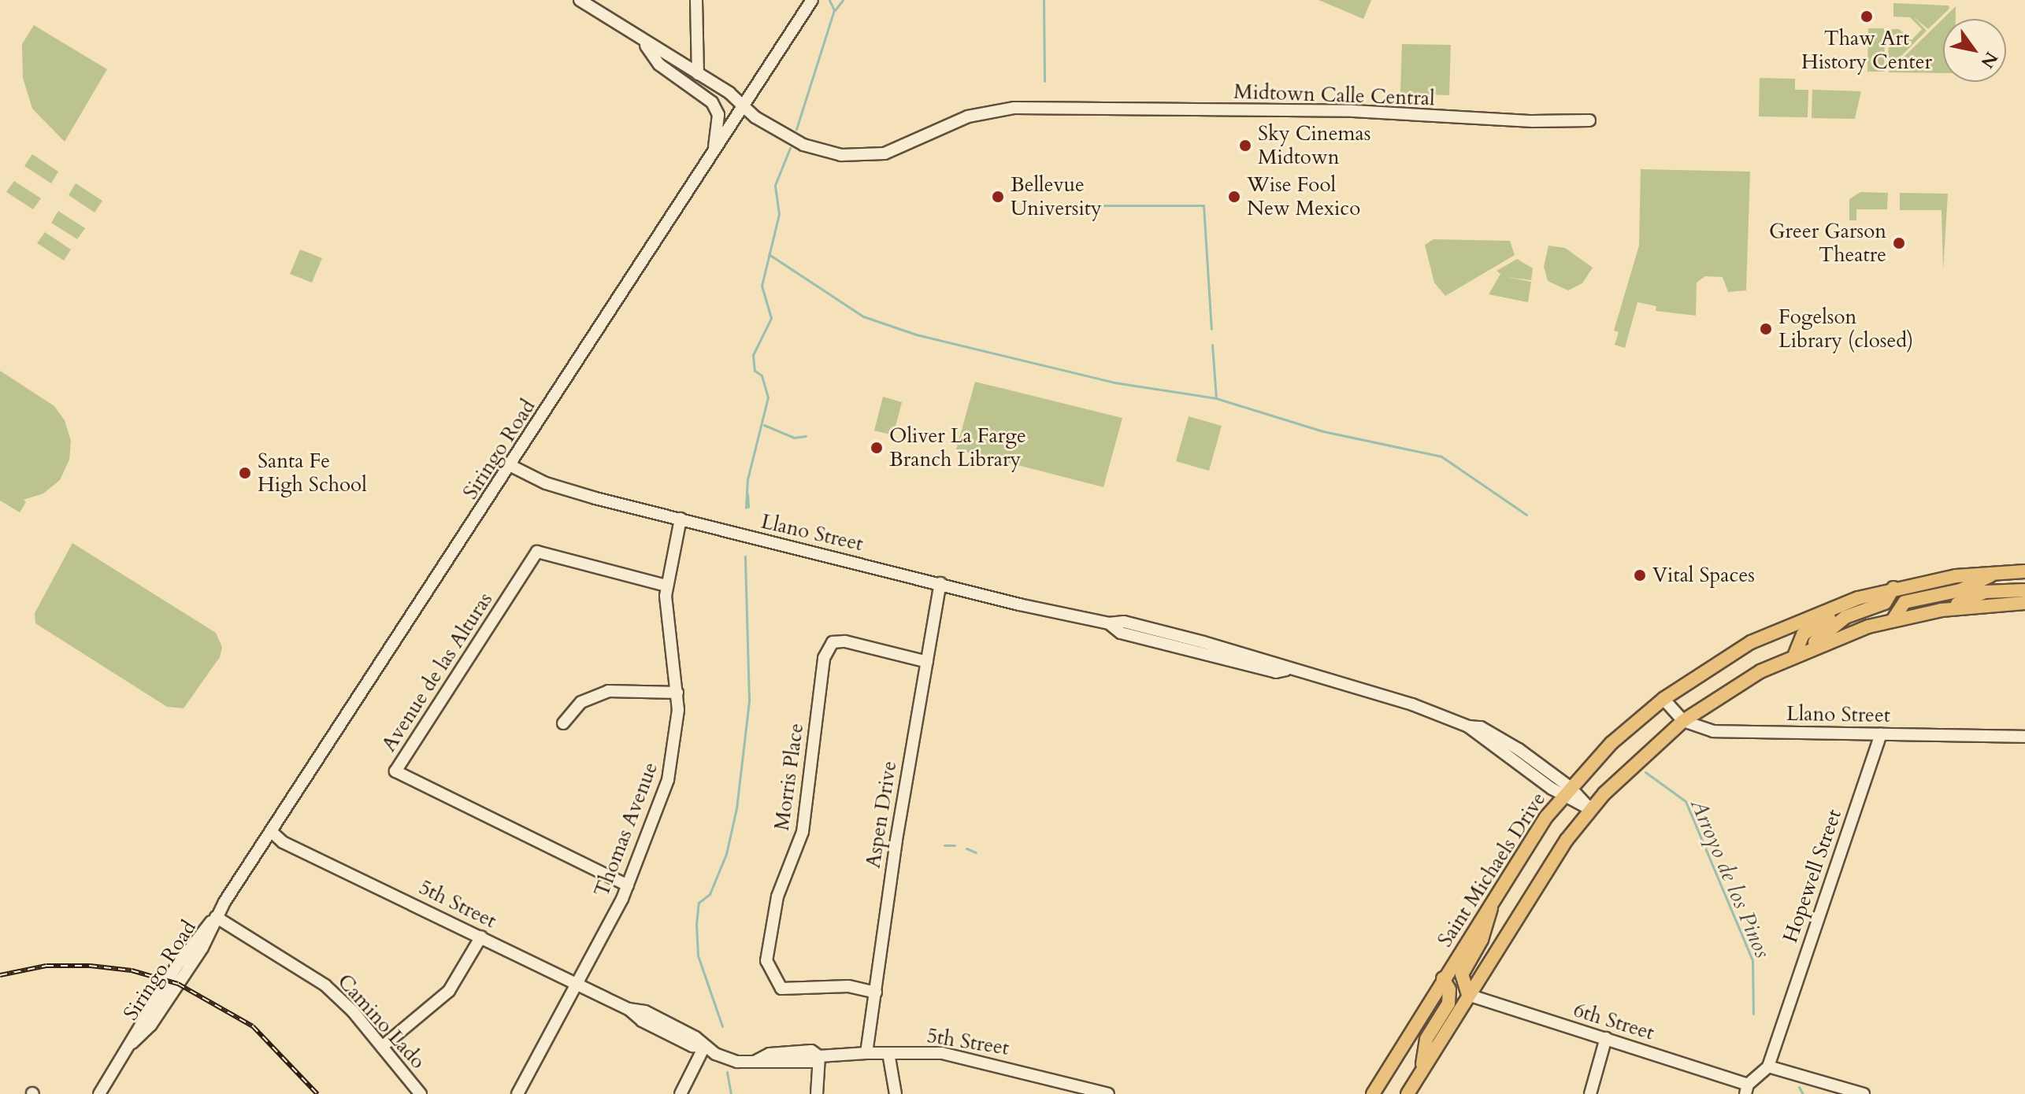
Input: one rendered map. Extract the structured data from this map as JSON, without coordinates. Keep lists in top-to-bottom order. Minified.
{"streets":{"main road":["Saint Michaels Drive"],"street":["Midtown Calle Central","Siringo Road","Llano Street","Avenue de las Alturas","Morris Place","Aspen Drive","Thomas Avenue","Hopewell Street","5th Street","Camino Lado","6th Street"]},"crossings":[["Midtown Calle Central","Siringo Road"],["Siringo Road","Llano Street"],["Siringo Road","5th Street"],["Siringo Road","Camino Lado"],["Llano Street","Aspen Drive"],["Llano Street","Thomas Avenue"],["Llano Street","Saint Michaels Drive"],["Llano Street","Hopewell Street"],["Avenue de las Alturas","Thomas Avenue"],["Morris Place","Aspen Drive"],["Aspen Drive","5th Street"],["Thomas Avenue","5th Street"],["Hopewell Street","6th Street"]],"water":["Arroyo de los Pinos"],"places":["Thaw Art History Center","Sky Cinemas Midtown","Bellevue University","Wise Fool New Mexico","Greer Garson Theatre","Fogelson Library (closed)","Oliver La Farge Branch Library","Santa Fe High School","Vital Spaces"],"north":"bottom right"}
